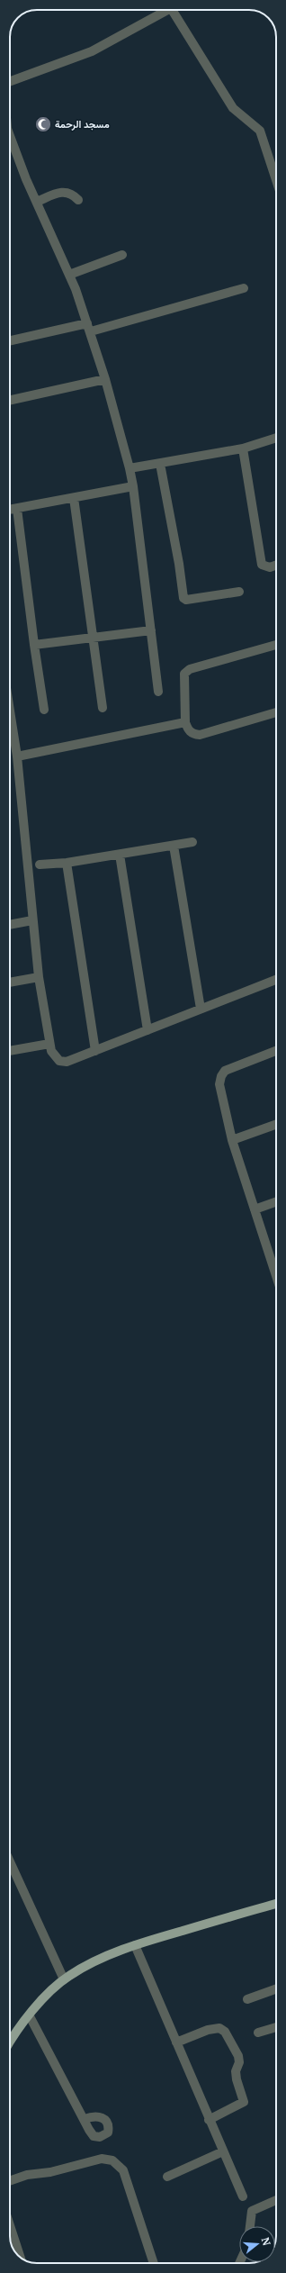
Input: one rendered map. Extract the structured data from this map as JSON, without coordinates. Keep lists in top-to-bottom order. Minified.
{"places":{"mosque":["مسجد الرحمة"]},"north":"right"}
